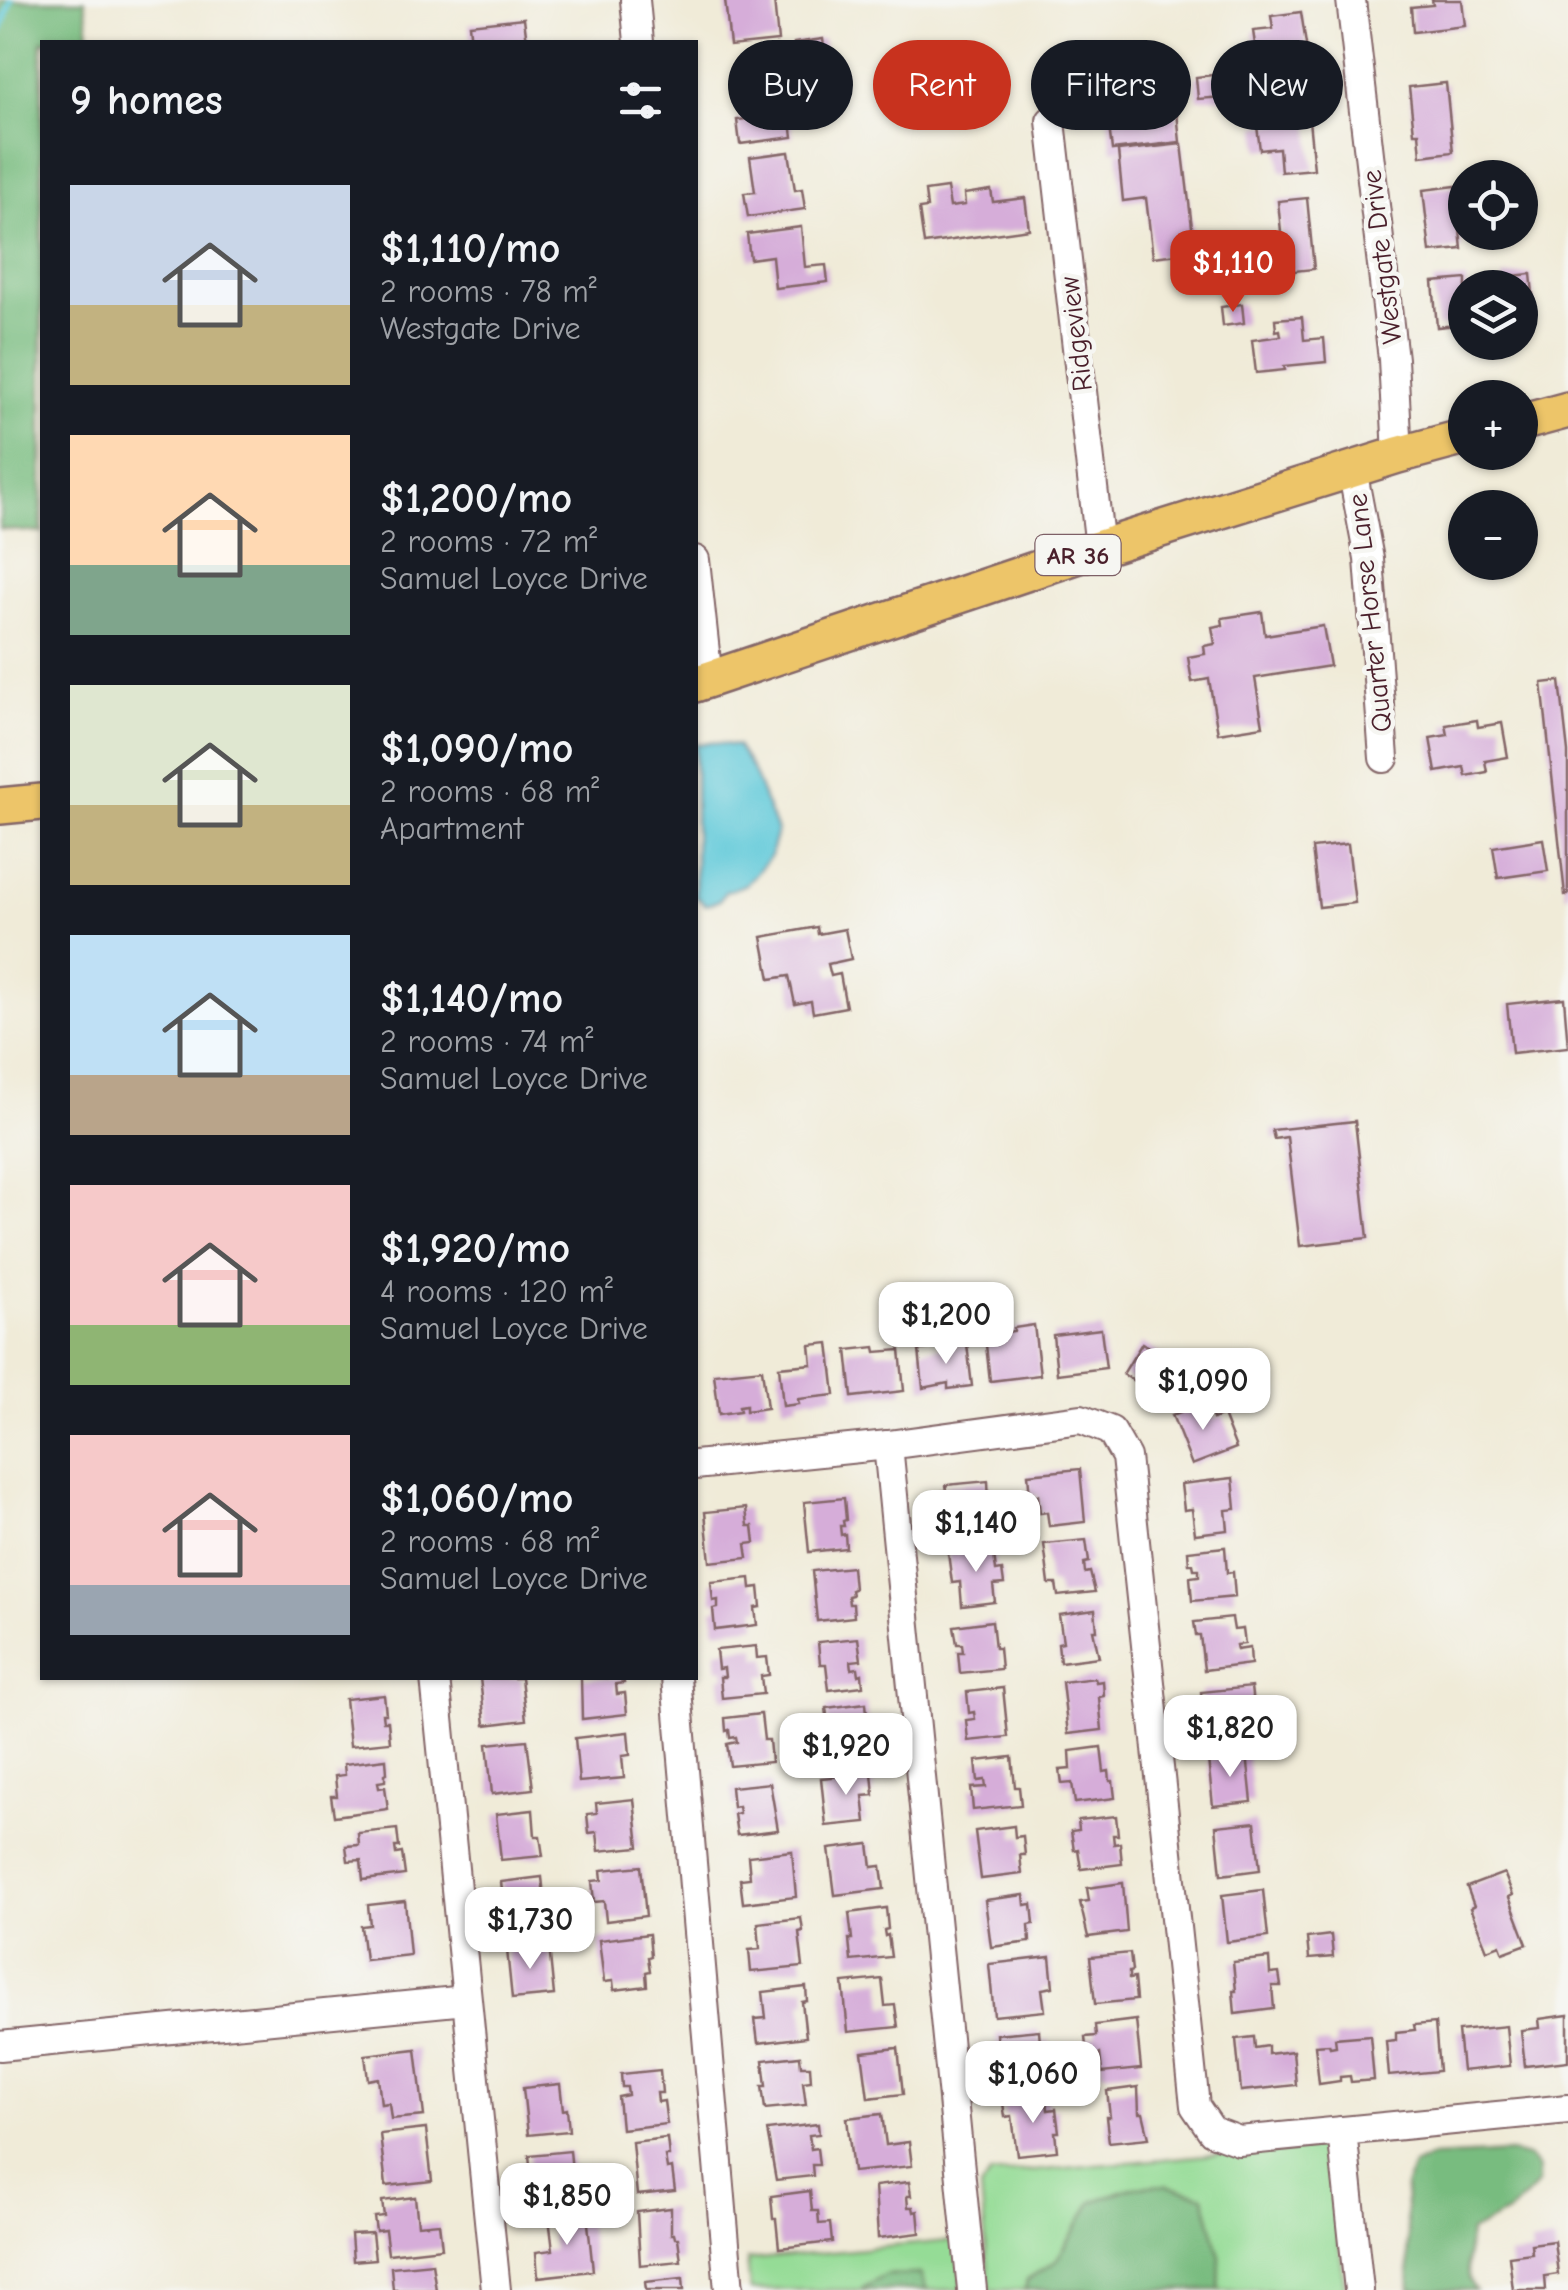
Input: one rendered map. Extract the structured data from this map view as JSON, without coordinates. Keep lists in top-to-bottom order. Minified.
{"streets":{"main road":["AR 36"],"street":["Westgate Drive","Ridgeview","Quarter Horse Lane"]},"crossings":[["Westgate Drive","AR 36"],["Ridgeview","AR 36"],["AR 36","Quarter Horse Lane"]],"page":{"chip":["Buy","Rent","Filters","New"],"heading":"9 homes","map_buttons":["+","−"],"list":[{"name":"$1,110/mo","note":"2 rooms · 78 m² · Westgate Drive"},{"name":"$1,200/mo","note":"2 rooms · 72 m² · Samuel Loyce Drive"},{"name":"$1,090/mo","note":"2 rooms · 68 m² · Apartment"},{"name":"$1,140/mo","note":"2 rooms · 74 m² · Samuel Loyce Drive"},{"name":"$1,920/mo","note":"4 rooms · 120 m² · Samuel Loyce Drive"},{"name":"$1,060/mo","note":"2 rooms · 68 m² · Samuel Loyce Drive"}],"price":["$1,110","$1,200","$1,090","$1,140","$1,820","$1,920","$1,730","$1,060","$1,850"]}}
